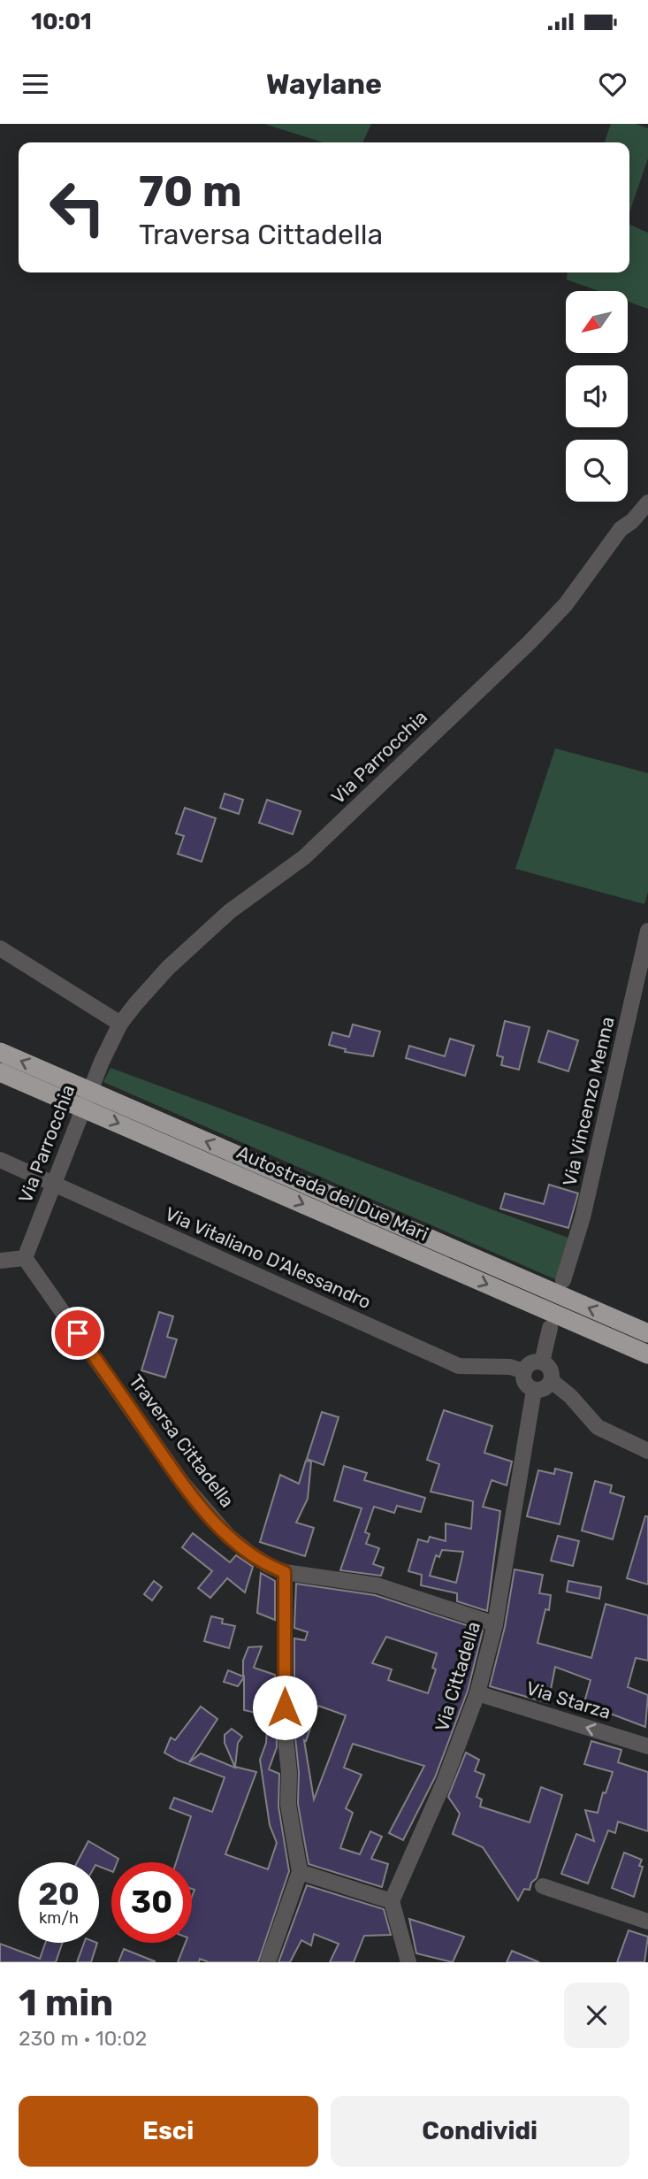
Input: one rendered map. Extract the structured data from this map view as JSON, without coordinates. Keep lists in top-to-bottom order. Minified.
{"streets":{"highway":["Autostrada dei Due Mari"],"street":["Via Parrocchia","Via Vincenzo Menna","Via Vitaliano D'Alessandro","Traversa Cittadella","Via Cittadella","Via Starza"]},"crossings":[["Via Parrocchia","Traversa Cittadella"],["Via Vitaliano D'Alessandro","Via Cittadella"],["Traversa Cittadella","Via Cittadella"],["Via Cittadella","Via Starza"]],"one_way":["Via Starza"],"north":"bottom left","page":{"status":"10:01","header":"Waylane","turn":["70 m","Traversa Cittadella"],"speed":"20 km/h","limit":"30","heading":["1 min","230 m · 10:02"],"buttons":["Esci","Condividi"]}}
